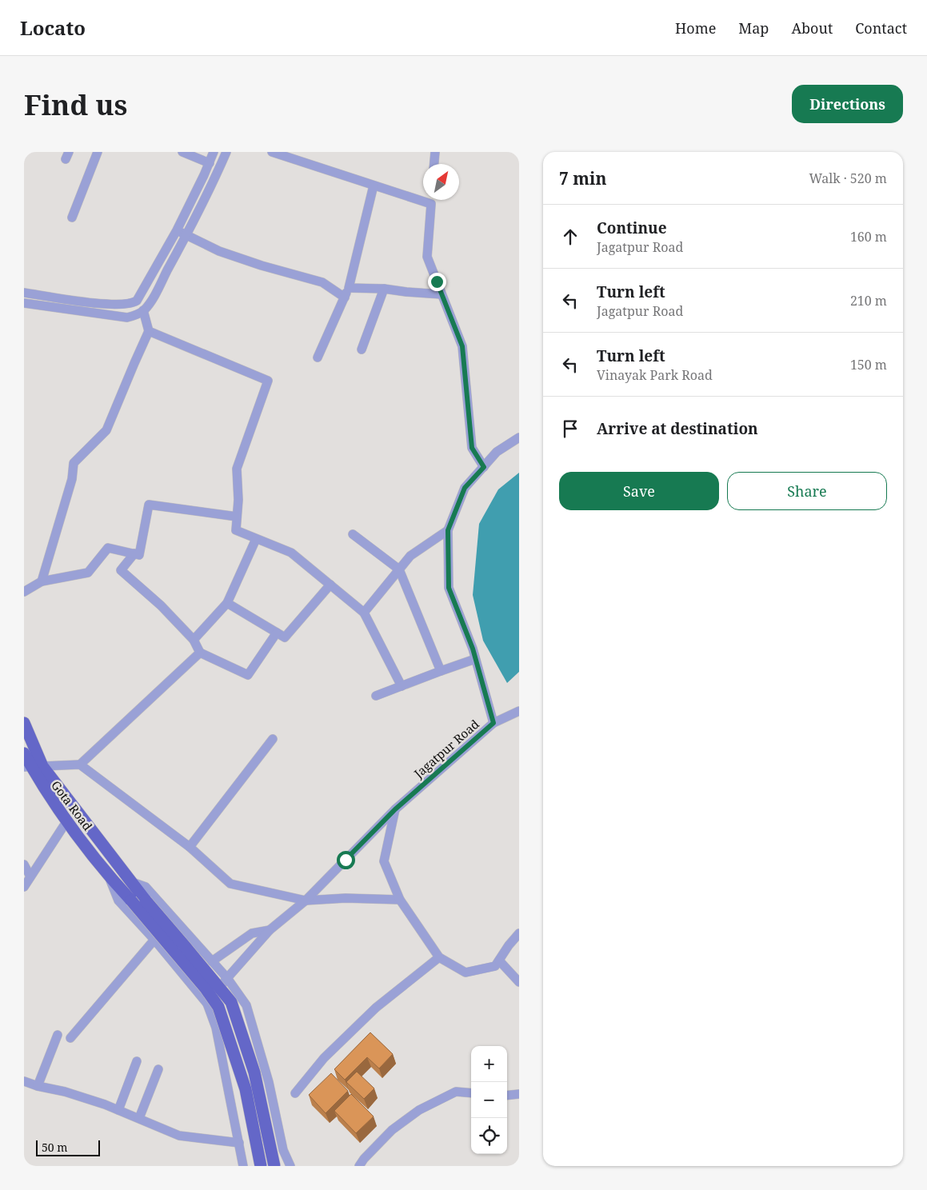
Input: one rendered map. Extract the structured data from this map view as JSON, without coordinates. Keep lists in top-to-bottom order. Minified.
{"streets":{"main road":["Gota Road"],"street":["Jagatpur Road"]},"scale_bar":"50 m","north":"top right","page":{"header":"Locato","nav":["Home","Map","About","Contact"],"buttons":["Directions",["Save","Share"]],"title":"Find us","heading":["7 min","Walk · 520 m"],"list":[["Continue","Jagatpur Road","160 m"],["Turn left","Jagatpur Road","210 m"],["Turn left","Vinayak Park Road","150 m"],"Arrive at destination"],"map_buttons":["+","−"],"scale":"50 m"}}
